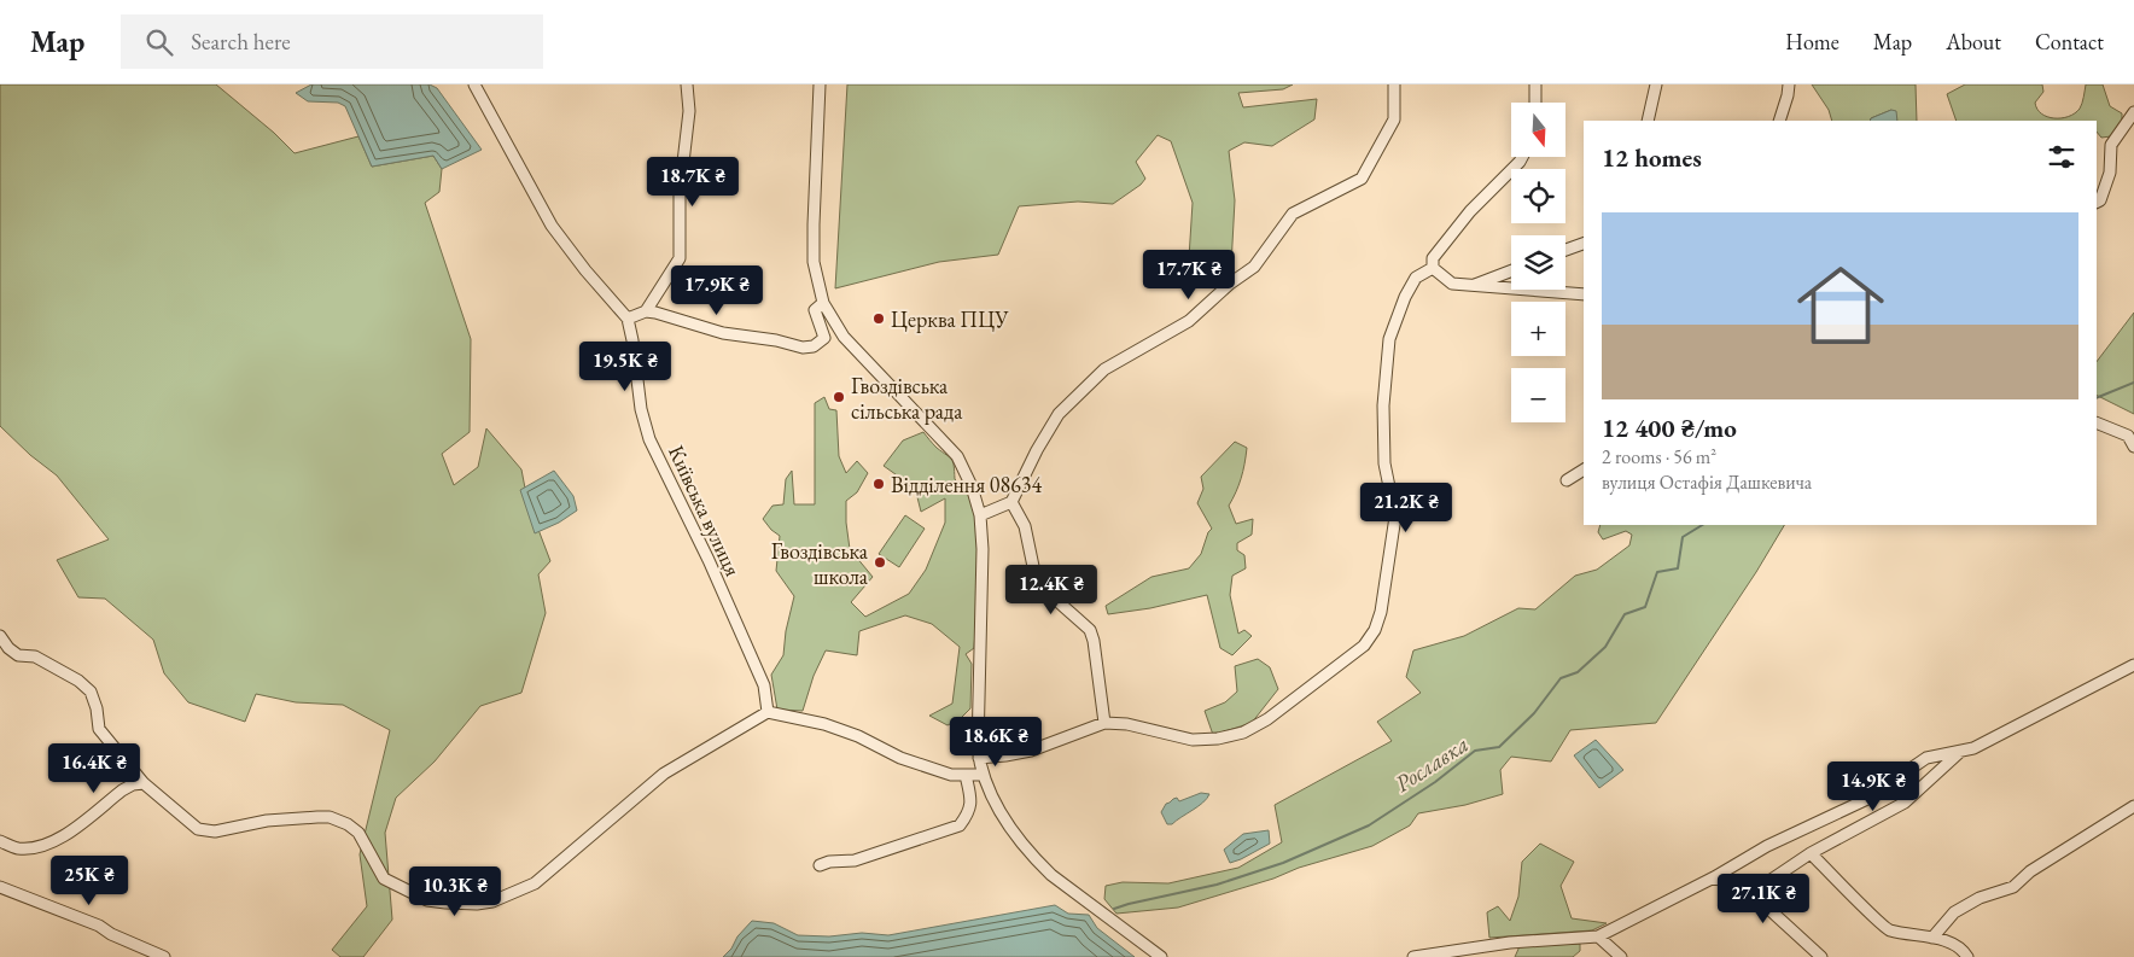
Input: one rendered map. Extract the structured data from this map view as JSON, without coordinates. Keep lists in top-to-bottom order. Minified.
{"streets":{"street":["Київська вулиця"]},"water":["Рославка"],"places":["Церква ПЦУ","Гвоздівська сільська рада","Відділення 08634","Гвоздівська школа"],"north":"bottom","page":{"header":"Map","search":"Search here","nav":["Home","Map","About","Contact"],"map_buttons":["+","−"],"heading":"12 homes","price":["18.7K ₴","17.7K ₴","17.9K ₴","19.5K ₴","21.2K ₴","12.4K ₴","18.6K ₴","16.4K ₴","14.9K ₴","25K ₴","10.3K ₴","27.1K ₴"],"list":[{"name":"12 400 ₴/mo","note":"2 rooms · 56 m² · вулиця Остафія Дашкевича"}]}}
